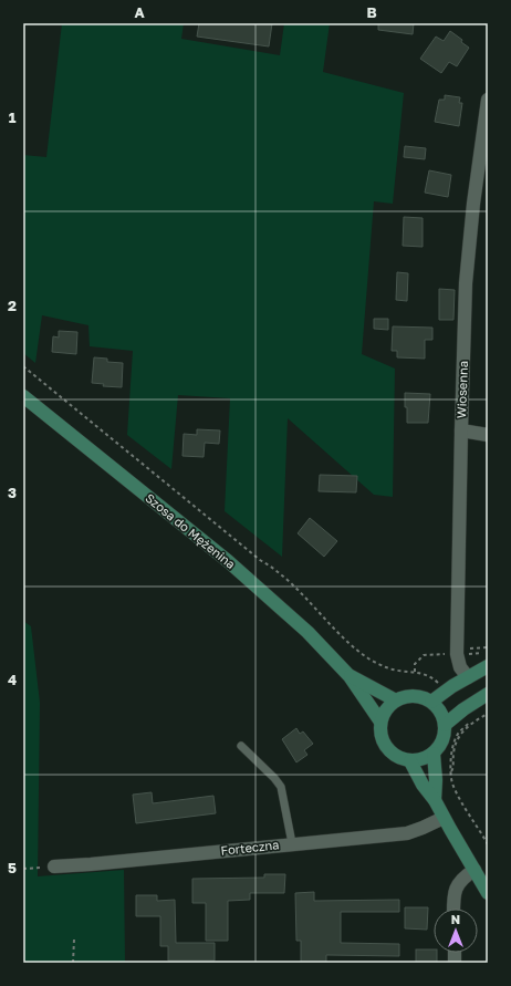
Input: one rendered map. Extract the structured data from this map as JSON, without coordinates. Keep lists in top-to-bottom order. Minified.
{"streets":{"main road":["Szosa do Mężenina"],"street":["Wiosenna","Forteczna"]},"north":"top","grid":{"columns":["A","B"],"rows":["1","2","3","4","5"]}}
